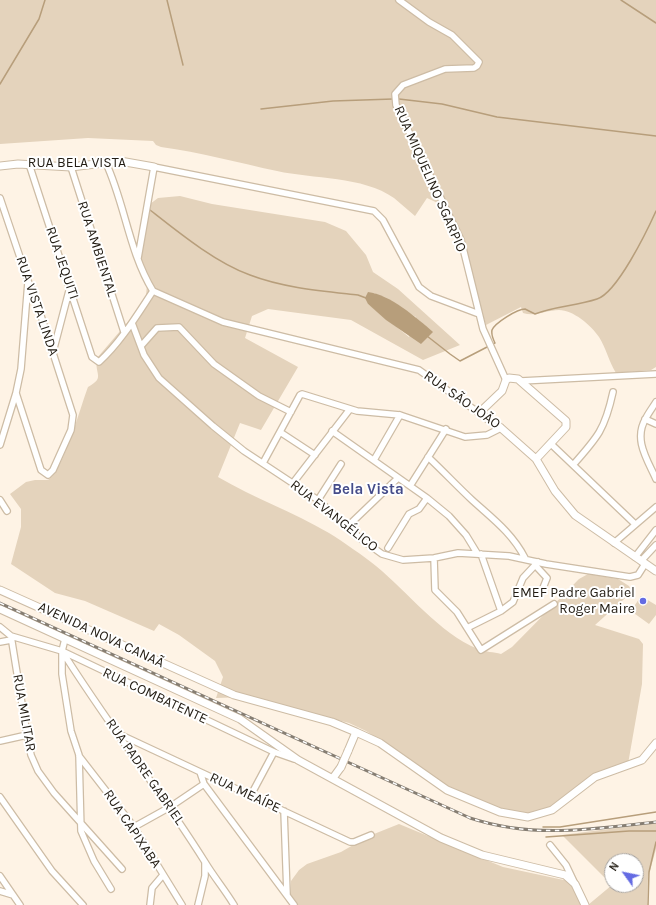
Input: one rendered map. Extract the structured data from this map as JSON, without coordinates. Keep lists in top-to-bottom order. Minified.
{"streets":{"street":["RUA BELA VISTA","RUA MIQUELINO SGARPIO","RUA AMBIENTAL","RUA JEQUITI","RUA VISTA LINDA","RUA SÃO JOÃO","RUA EVANGÉLICO","AVENIDA NOVA CANAÃ","RUA COMBATENTE","RUA MILITAR","RUA PADRE GABRIEL","RUA MEAÍPE","RUA CAPIXABA"]},"crossings":[["RUA BELA VISTA","RUA AMBIENTAL"],["RUA BELA VISTA","RUA JEQUITI"],["RUA AMBIENTAL","RUA JEQUITI"],["RUA SÃO JOÃO","RUA EVANGÉLICO"],["RUA COMBATENTE","RUA MILITAR"],["RUA COMBATENTE","RUA PADRE GABRIEL"],["RUA PADRE GABRIEL","RUA MEAÍPE"]],"districts":["Bela Vista"],"places":["EMEF Padre Gabriel Roger Maire"],"north":"top left"}
